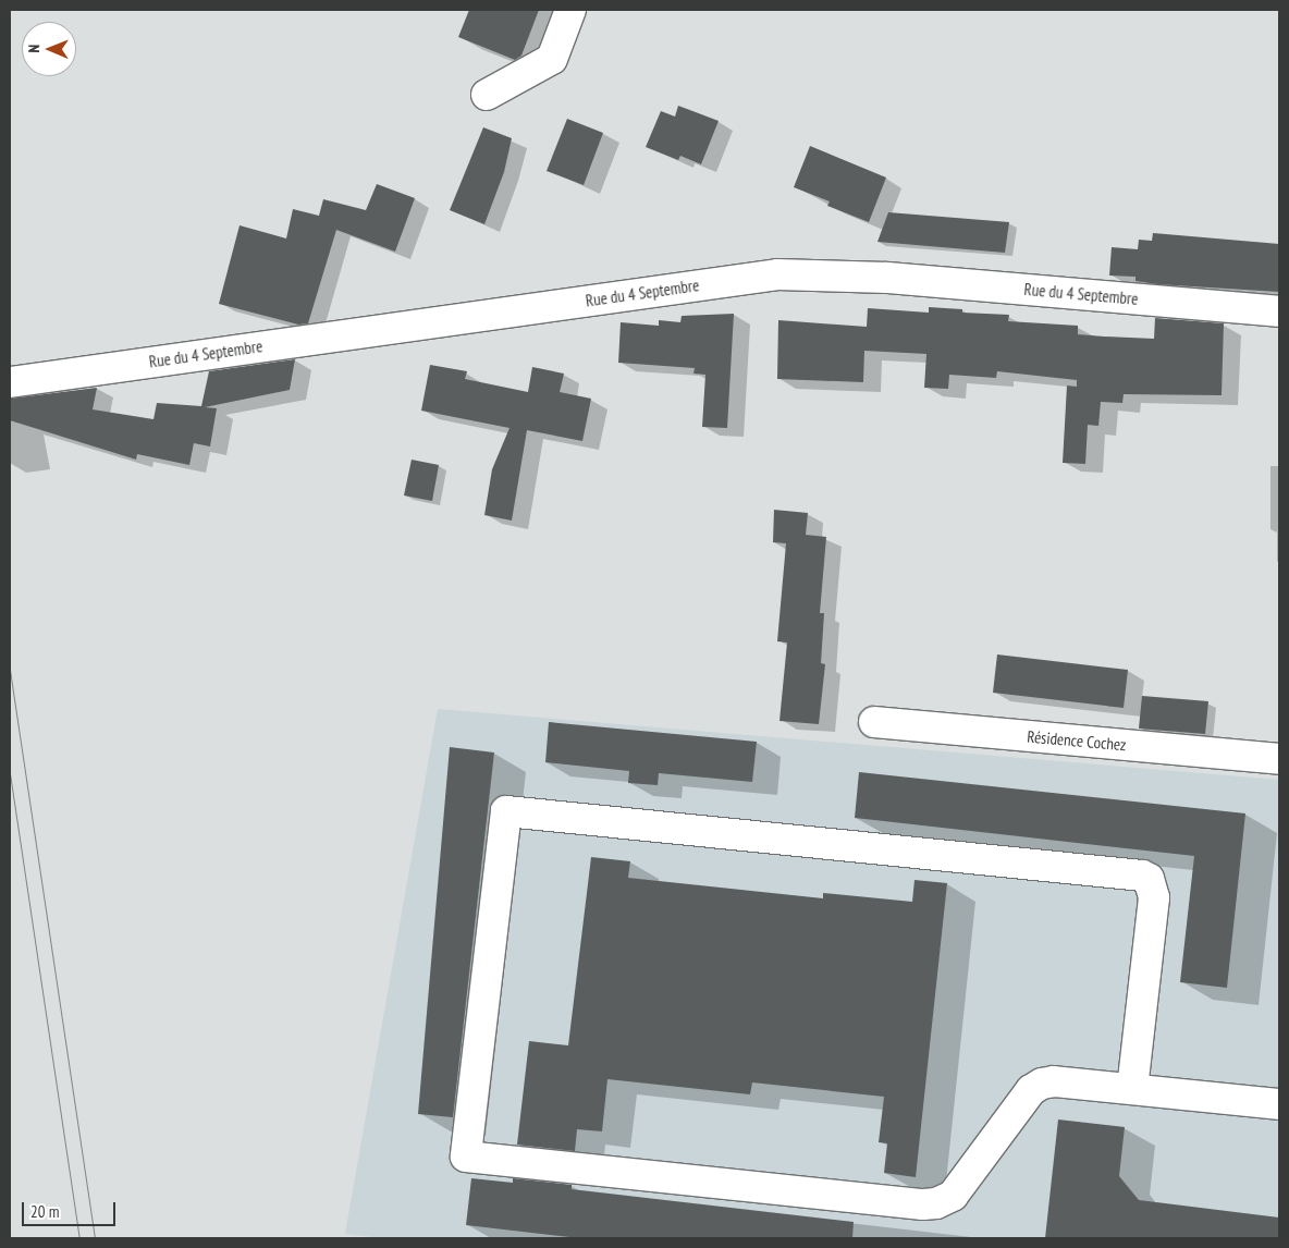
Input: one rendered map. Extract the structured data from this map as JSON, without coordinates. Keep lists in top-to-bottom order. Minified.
{"streets":{"street":["Rue du 4 Septembre","Résidence Cochez"]},"scale_bar":"20 m","north":"left"}
